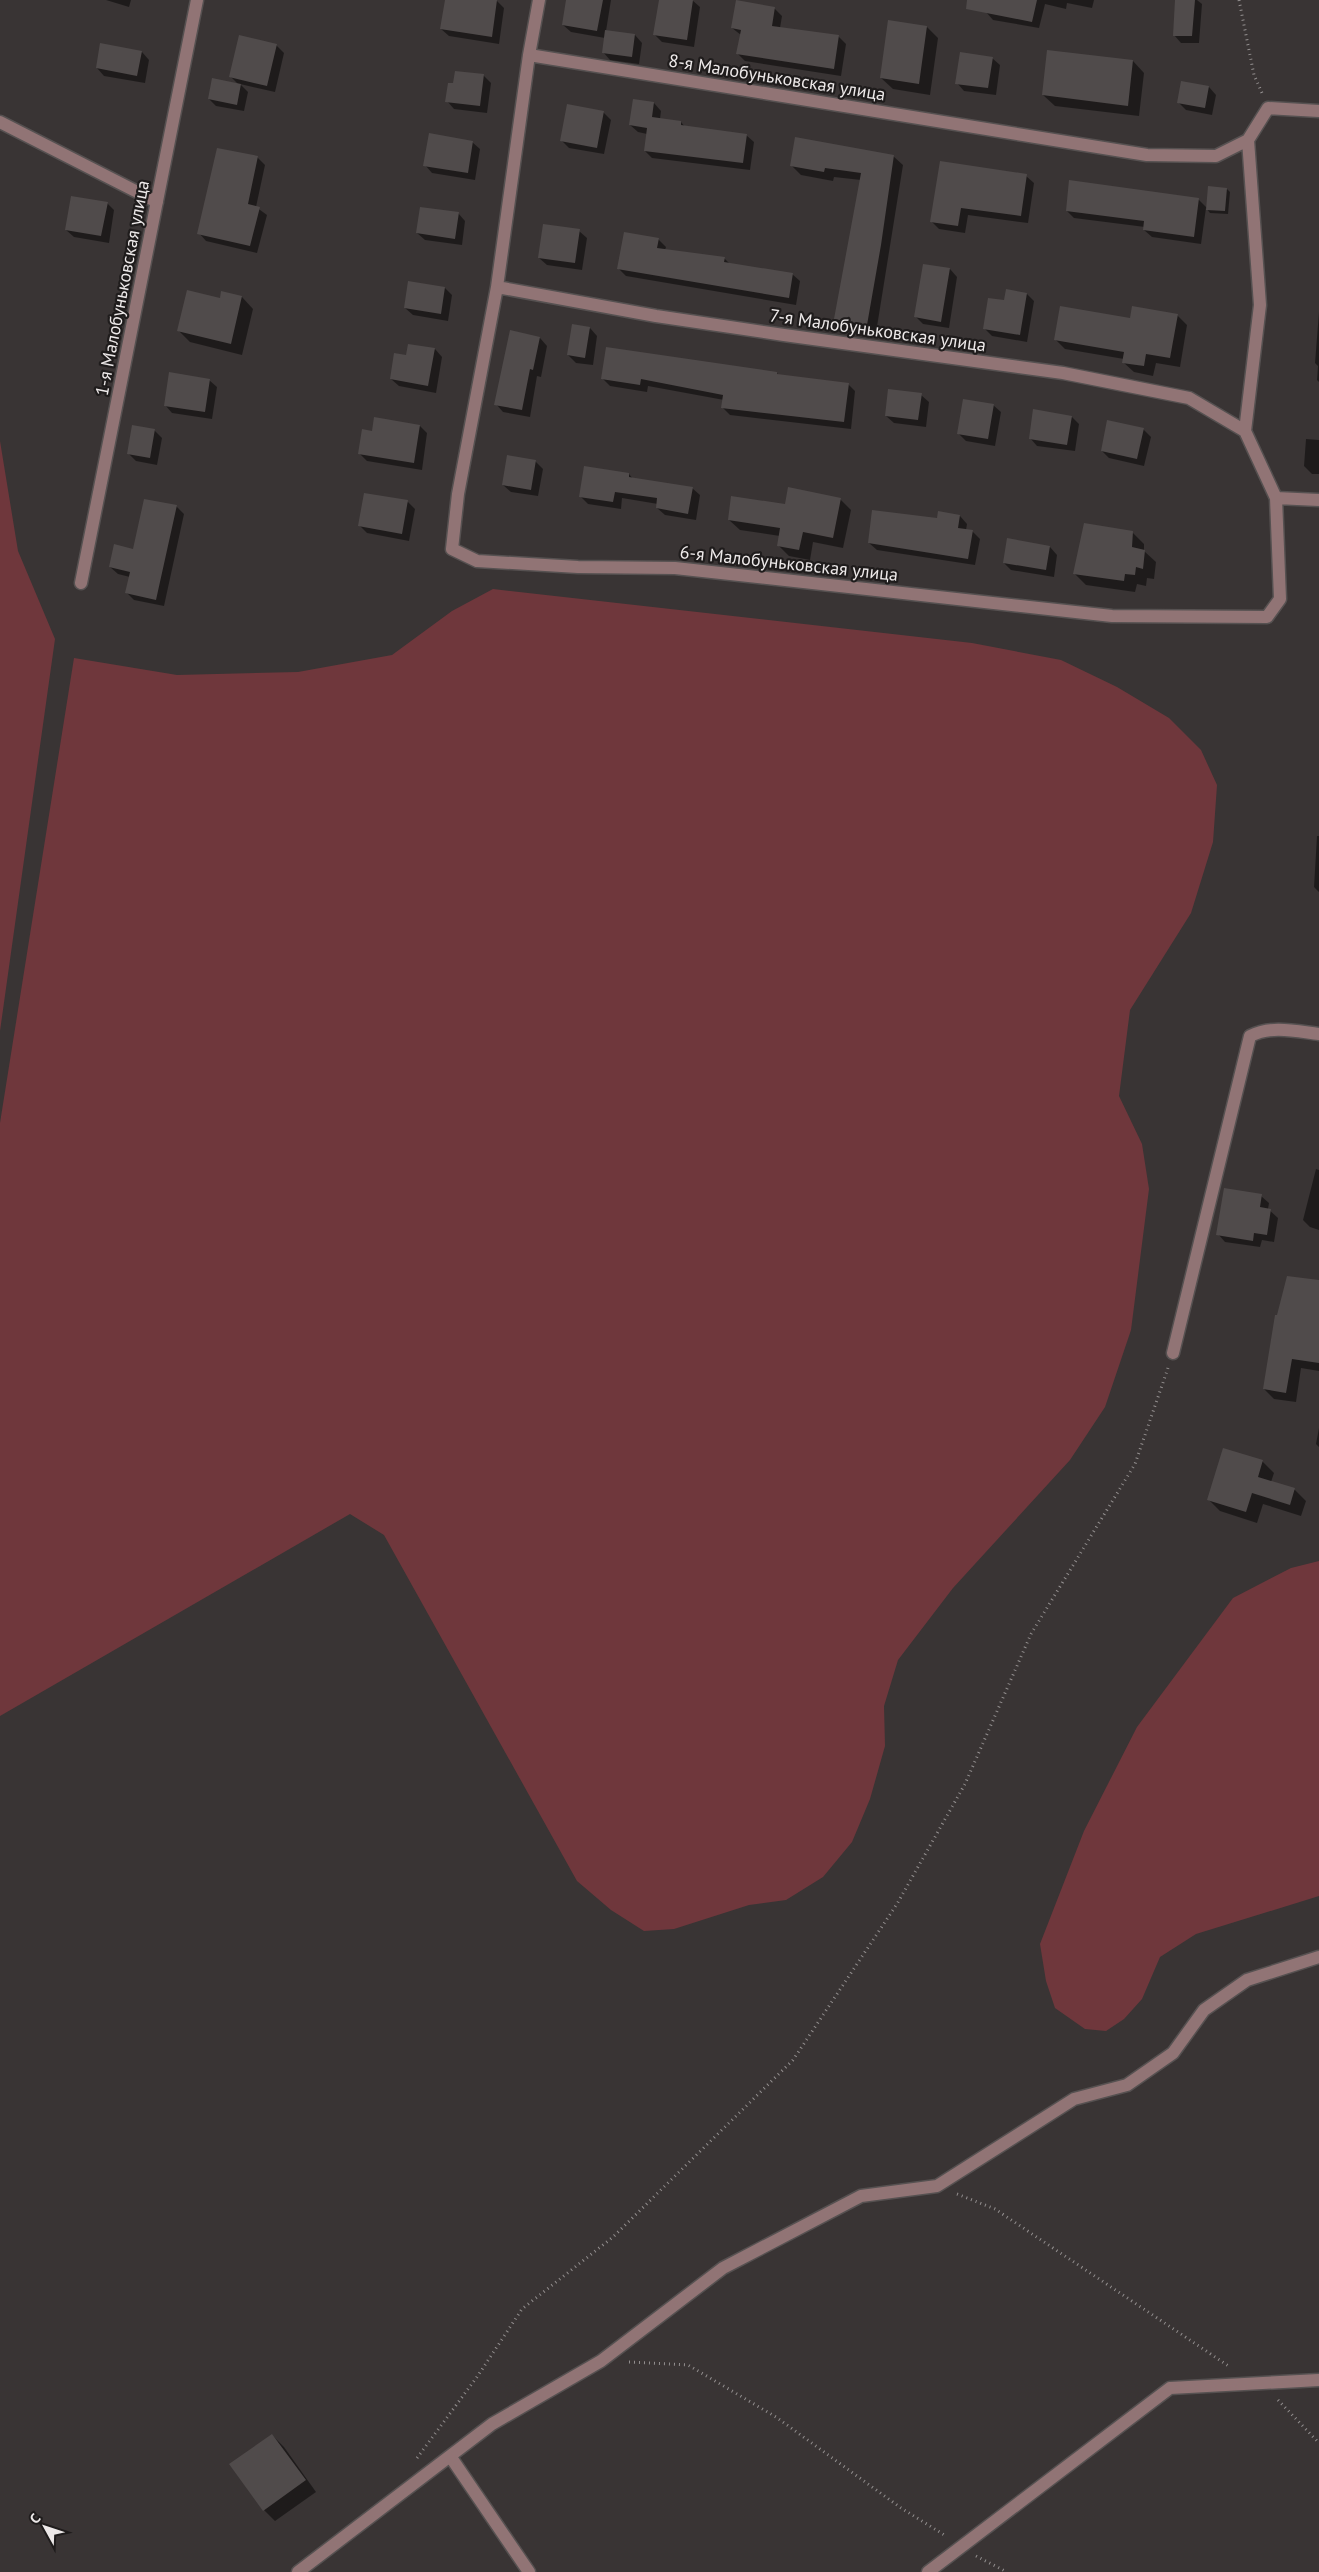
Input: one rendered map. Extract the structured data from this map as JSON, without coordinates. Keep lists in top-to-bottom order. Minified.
{"streets":{"street":["8-я Малобуньковская улица","1-я Малобуньковская улица","7-я Малобуньковская улица","6-я Малобуньковская улица"]},"crossings":[["7-я Малобуньковская улица","6-я Малобуньковская улица"]],"north":"top left"}
